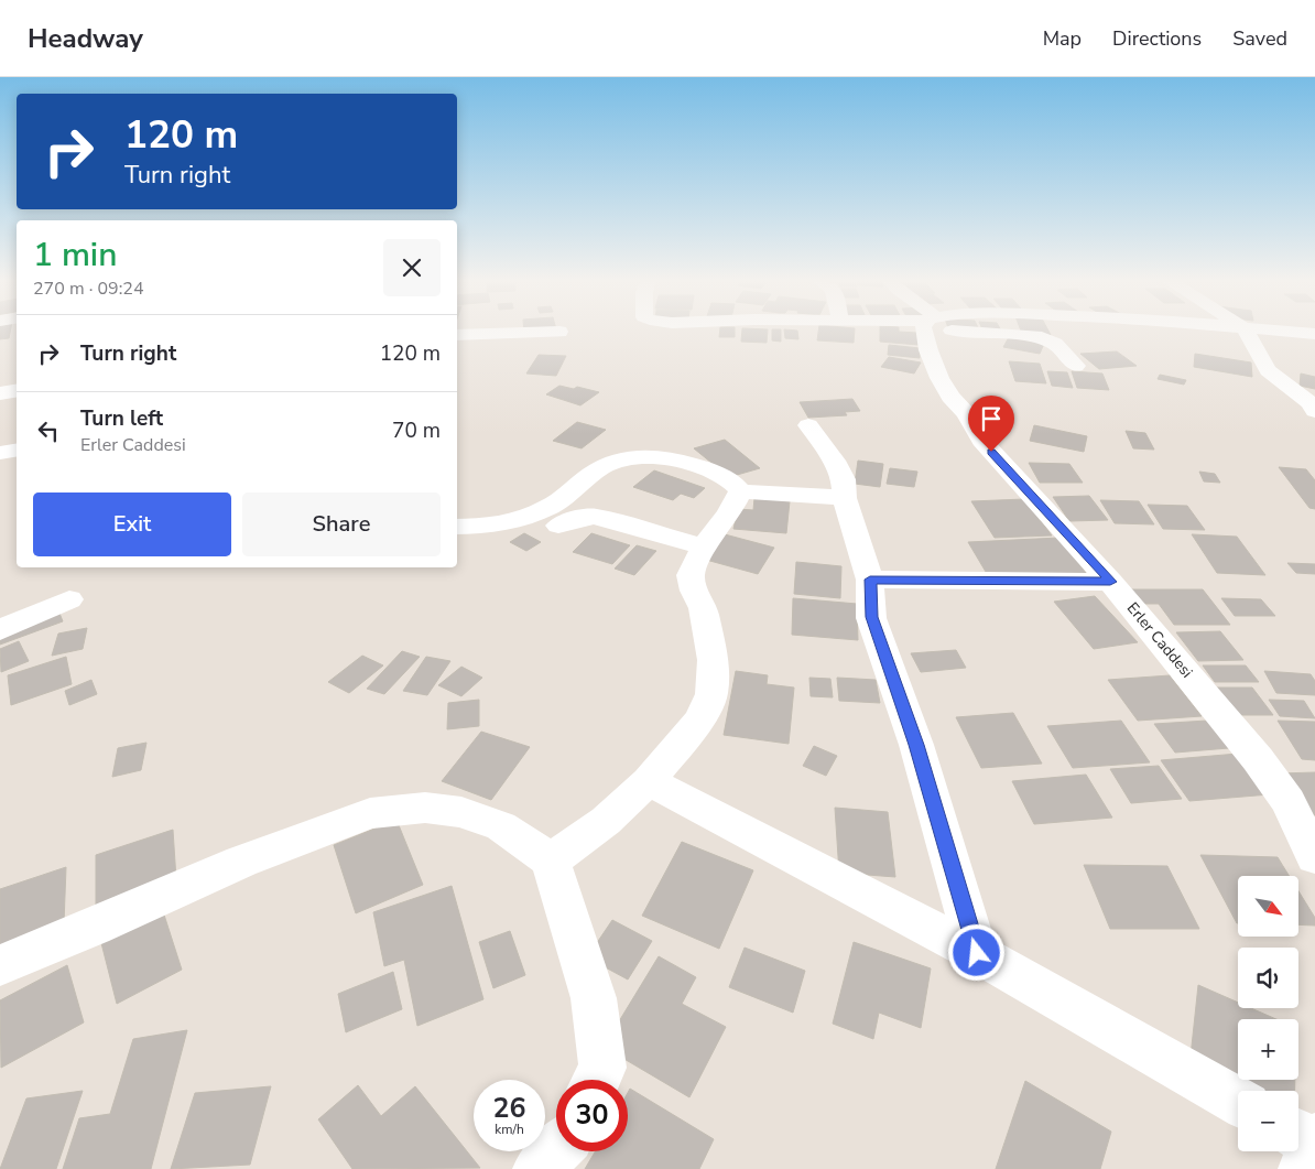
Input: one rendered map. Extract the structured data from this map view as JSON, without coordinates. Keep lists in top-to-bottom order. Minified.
{"streets":{"street":["Erler Caddesi"]},"north":"bottom right","page":{"header":"Headway","nav":["Map","Directions","Saved"],"turn":["120 m","Turn right"],"heading":["1 min","270 m · 09:24"],"list":[{"name":"Turn right","value":"120 m"},{"name":"Turn left","note":"Erler Caddesi","value":"70 m"}],"buttons":["Exit","Share"],"map_buttons":["+","−"],"speed":"26 km/h","limit":"30"}}
